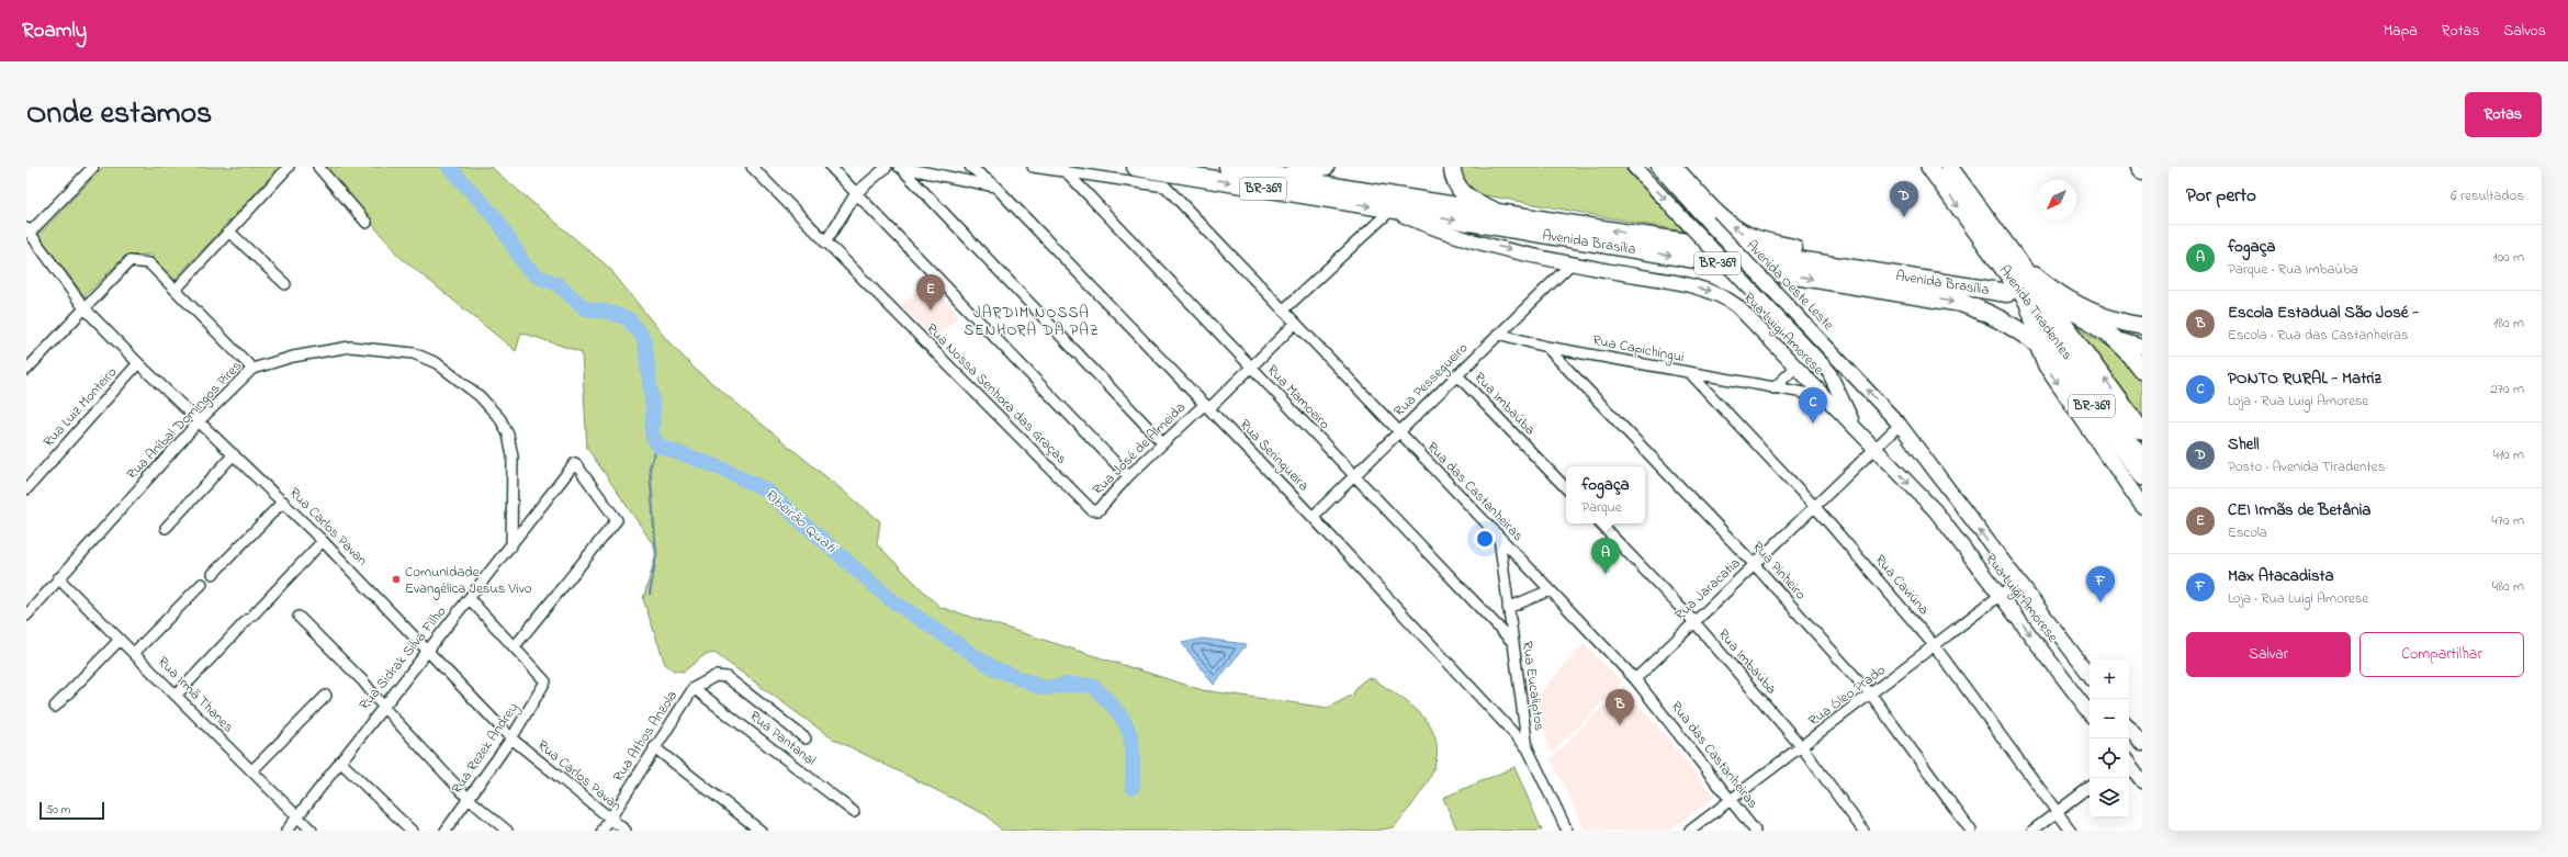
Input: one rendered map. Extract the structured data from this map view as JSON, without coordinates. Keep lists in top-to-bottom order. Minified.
{"streets":{"highway":["BR-369","Avenida Brasília"],"main road":["Avenida Tiradentes"],"street":["Avenida Oeste Leste","Rua Luigi Amorese","Rua Capichingui","Rua Pessegueiro","Rua Nossa Senhora das Graças","Rua Mamoeiro","Rua Imbaúba","Rua Luiz Monteiro","Rua Aníbal Domingos Pires","Rua José de Almeida","Rua Seringueira","Rua das Castanheiras","Rua Carlos Pavan","Rua Pinheiro","Rua Caviúna","Rua Jaracatia","Rua Sidrak Silva Filho","Rua Eucaliptos","Rua Irmã Thanes","Rua Óleo Prado","Rua Athos Anzola","Rua Pantanal","Rua Rezek Andrey"]},"crossings":[["BR-369","Avenida Brasília"],["Avenida Brasília","Rua Luigi Amorese"],["Avenida Oeste Leste","Rua Luigi Amorese"],["Avenida Oeste Leste","Rua Jaracatia"],["Rua Luigi Amorese","Rua Capichingui"],["Rua Luigi Amorese","Rua Pessegueiro"],["Rua Luigi Amorese","Rua Jaracatia"],["Rua Luigi Amorese","Rua Óleo Prado"],["Rua Capichingui","Rua Pessegueiro"],["Rua Capichingui","Rua Pinheiro"],["Rua Capichingui","Rua Caviúna"],["Rua Pessegueiro","Rua Mamoeiro"],["Rua Pessegueiro","Rua Imbaúba"],["Rua Pessegueiro","Rua Seringueira"],["Rua Pessegueiro","Rua das Castanheiras"],["Rua Nossa Senhora das Graças","Rua José de Almeida"],["Rua Mamoeiro","Rua José de Almeida"],["Rua Mamoeiro","Rua das Castanheiras"],["Rua Mamoeiro","Rua Eucaliptos"],["Rua Imbaúba","Rua Jaracatia"],["Rua Imbaúba","Rua Óleo Prado"],["Rua Luiz Monteiro","Rua Carlos Pavan"],["Rua Aníbal Domingos Pires","Rua Carlos Pavan"],["Rua Aníbal Domingos Pires","Rua Sidrak Silva Filho"],["Rua Aníbal Domingos Pires","Rua Irmã Thanes"],["Rua José de Almeida","Rua Seringueira"],["Rua José de Almeida","Rua das Castanheiras"],["Rua Seringueira","Rua Eucaliptos"],["Rua das Castanheiras","Rua Jaracatia"],["Rua das Castanheiras","Rua Eucaliptos"],["Rua das Castanheiras","Rua Óleo Prado"],["Rua Carlos Pavan","Rua Sidrak Silva Filho"],["Rua Carlos Pavan","Rua Athos Anzola"],["Rua Carlos Pavan","Rua Rezek Andrey"],["Rua Pinheiro","Rua Jaracatia"],["Rua Pinheiro","Rua Óleo Prado"],["Rua Caviúna","Rua Jaracatia"],["Rua Caviúna","Rua Óleo Prado"],["Rua Sidrak Silva Filho","Rua Irmã Thanes"],["Rua Sidrak Silva Filho","Rua Rezek Andrey"],["Rua Athos Anzola","Rua Pantanal"]],"districts":["JARDIM NOSSA SENHORA DA PAZ"],"water":["Ribeirão Quati"],"places":["Comunidade Evangélica Jesus Vivo"],"scale_bar":"50 m","north":"bottom left","page":{"header":"Roamly","nav":["Mapa","Rotas","Salvos"],"title":"Onde estamos","buttons":["Rotas",["Salvar","Compartilhar"]],"heading":["Por perto","6 resultados"],"pins":["D","E","C","A","F","B"],"list":[{"mark":"A","name":"fogaça","note":"Parque · Rua Imbaúba","value":"100 m"},{"mark":"B","name":"Escola Estadual São José -","note":"Escola · Rua das Castanheiras","value":"180 m"},{"mark":"C","name":"PONTO RURAL - Matriz","note":"Loja · Rua Luigi Amorese","value":"270 m"},{"mark":"D","name":"Shell","note":"Posto · Avenida Tiradentes","value":"410 m"},{"mark":"E","name":"CEI Irmãs de Betânia","note":"Escola","value":"470 m"},{"mark":"F","name":"Max Atacadista","note":"Loja · Rua Luigi Amorese","value":"480 m"}],"popup":["fogaça","Parque"],"map_buttons":["+","−"],"scale":"50 m"}}
